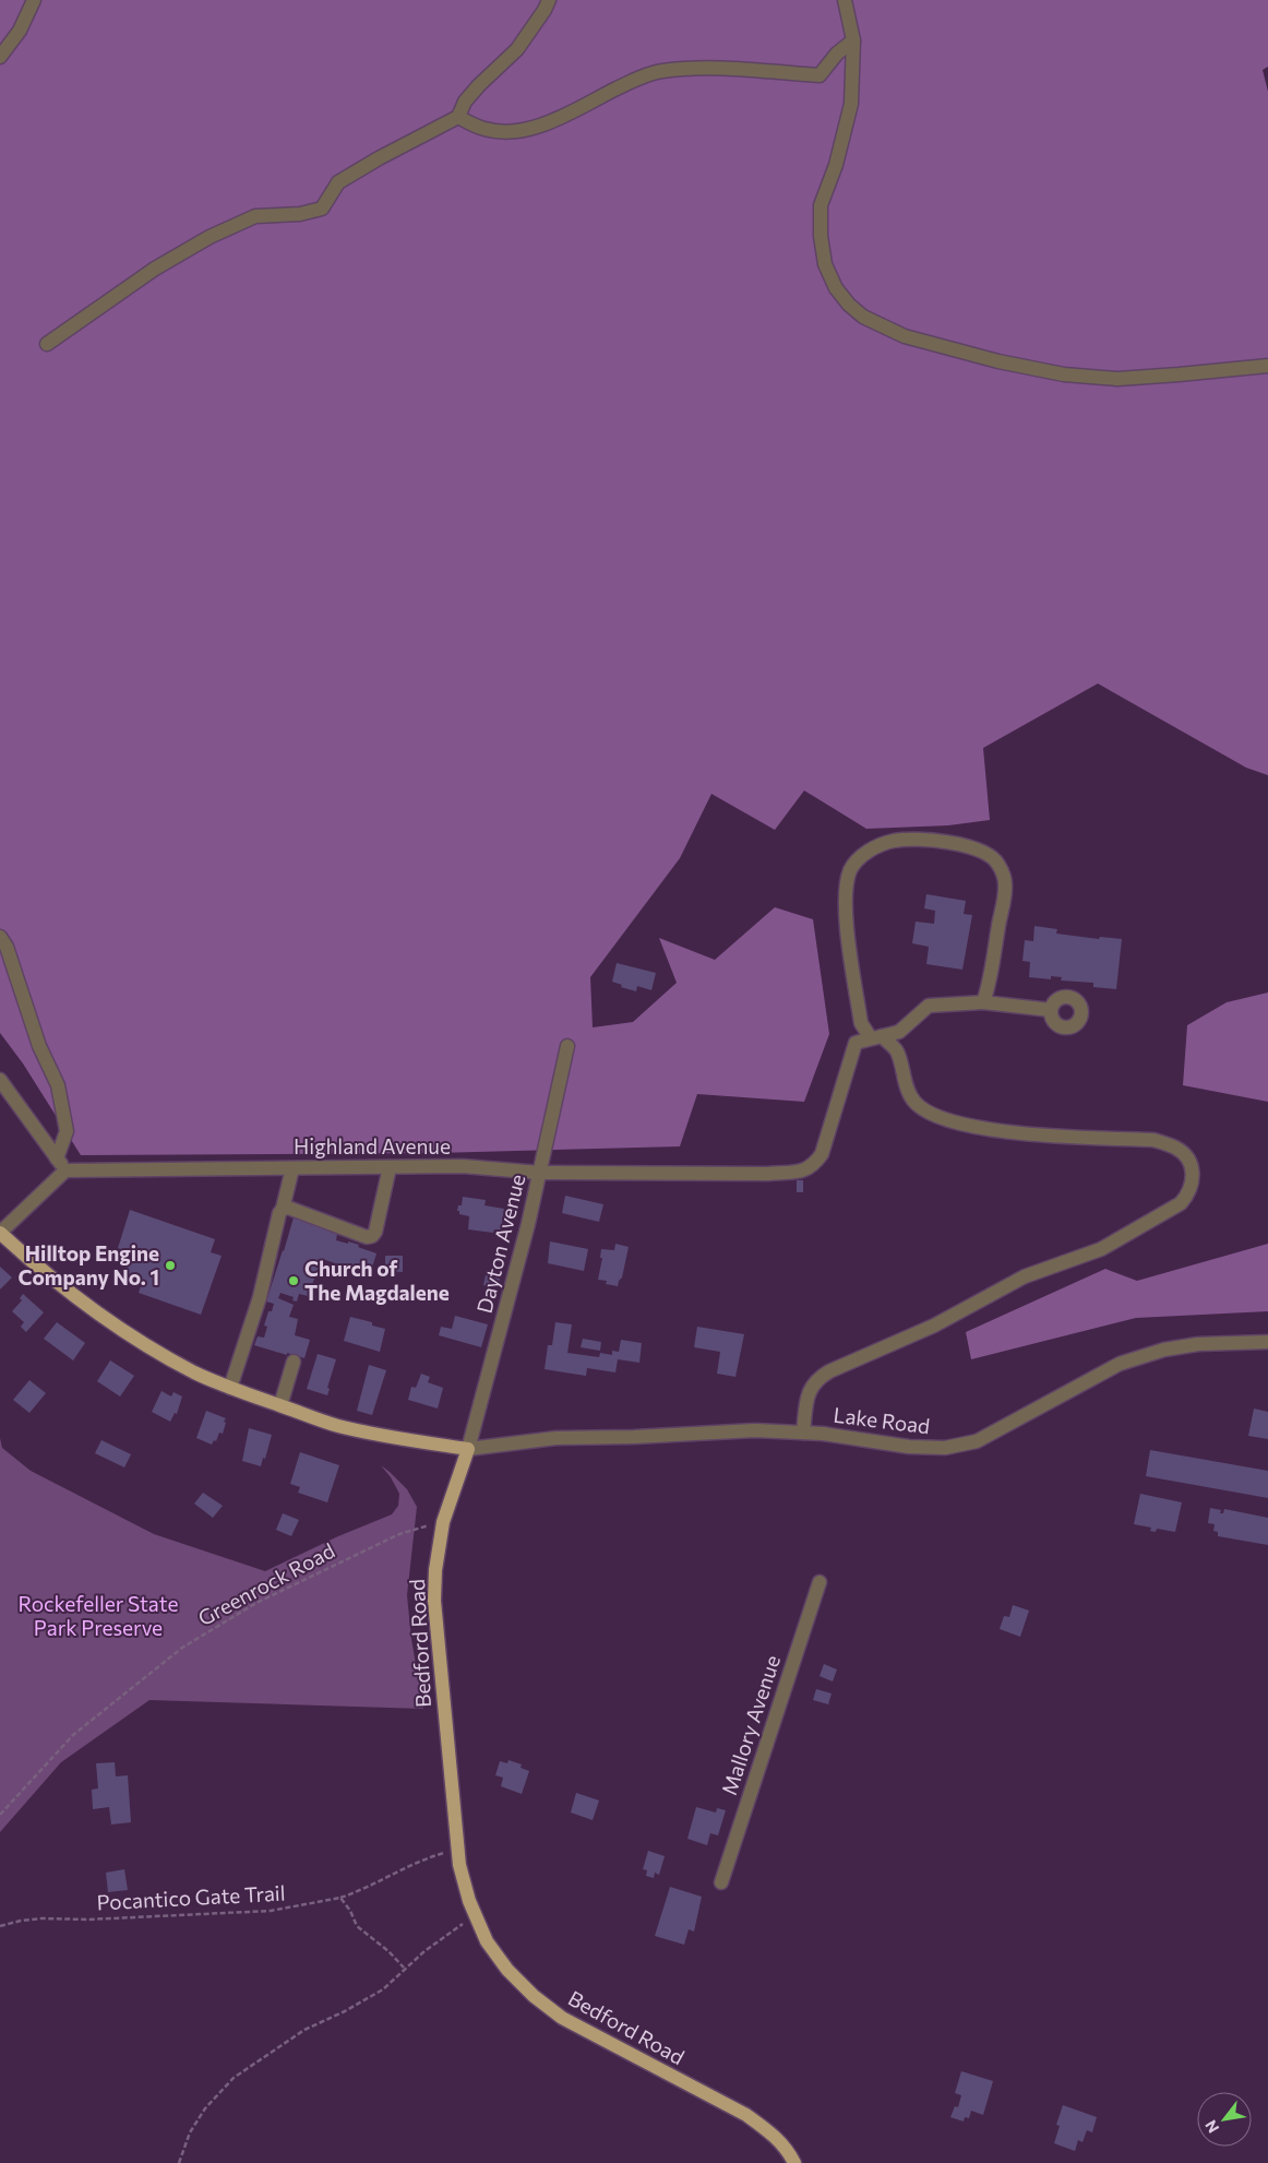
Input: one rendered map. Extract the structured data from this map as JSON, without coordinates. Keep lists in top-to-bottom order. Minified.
{"streets":{"main road":["Bedford Road"],"street":["Highland Avenue","Dayton Avenue","Lake Road","Mallory Avenue"],"path":["Greenrock Road","Pocantico Gate Trail"]},"crossings":[["Highland Avenue","Dayton Avenue"],["Dayton Avenue","Lake Road"],["Dayton Avenue","Bedford Road"],["Lake Road","Bedford Road"],["Greenrock Road","Bedford Road"],["Bedford Road","Pocantico Gate Trail"]],"parks":["Rockefeller State Park Preserve"],"places":["Hilltop Engine Company No. 1","Church of The Magdalene"],"north":"bottom left"}
